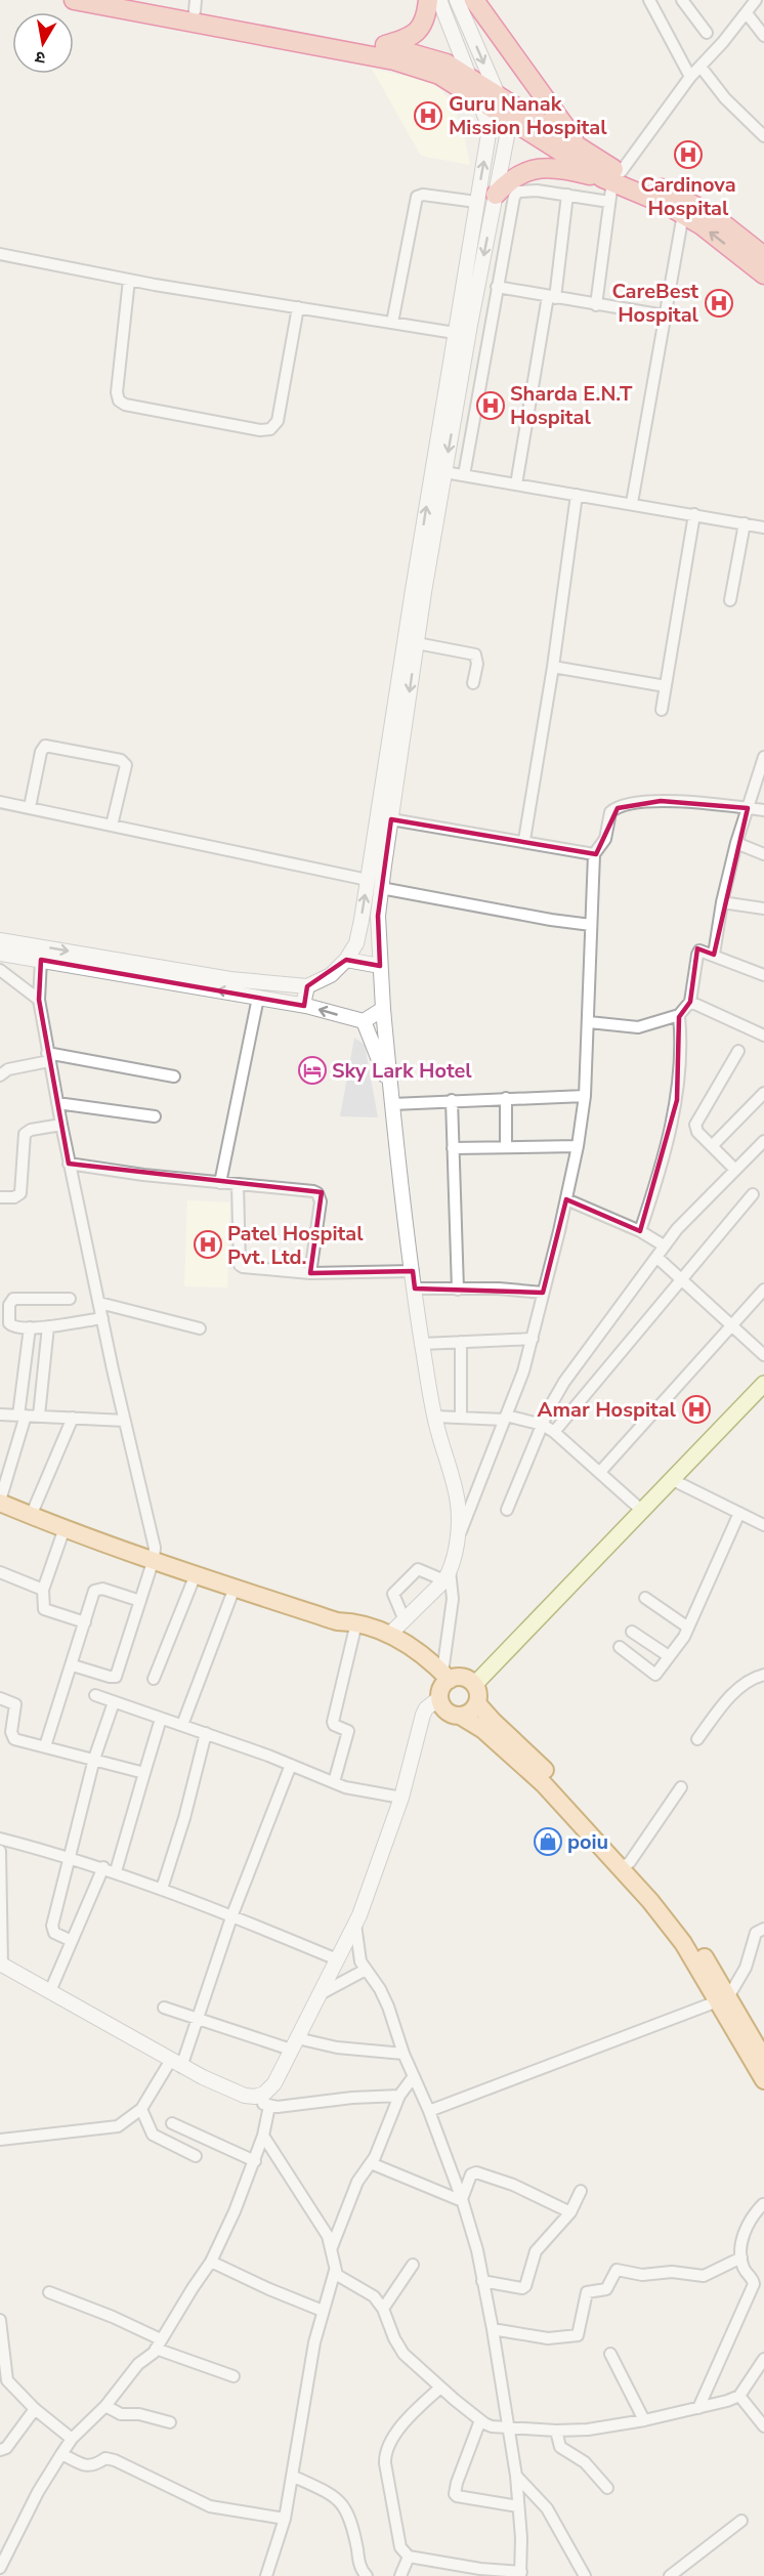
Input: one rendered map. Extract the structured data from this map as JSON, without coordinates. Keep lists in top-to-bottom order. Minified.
{"places":{"hospital":["Guru Nanak Mission Hospital","Cardinova Hospital","CareBest Hospital","Sharda E.N.T Hospital","Patel Hospital Pvt. Ltd.","Amar Hospital"],"hotel":["Sky Lark Hotel"],"shop":["poiu"]},"north":"bottom"}
